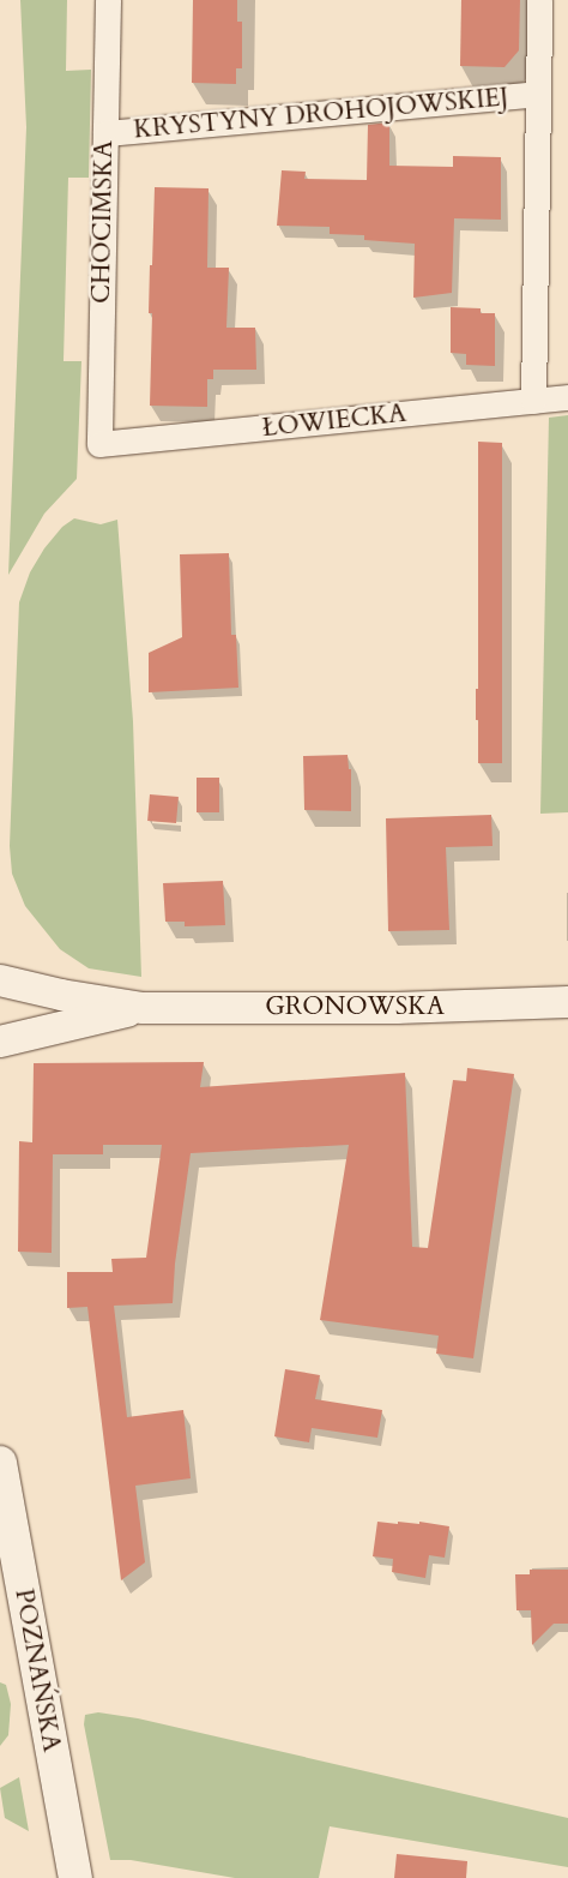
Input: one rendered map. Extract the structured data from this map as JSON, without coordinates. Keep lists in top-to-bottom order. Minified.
{"streets":{"main road":["POZNAŃSKA"],"street":["KRYSTYNY DROHOJOWSKIEJ","CHOCIMSKA","ŁOWIECKA","GRONOWSKA"]},"crossings":[["KRYSTYNY DROHOJOWSKIEJ","CHOCIMSKA"],["CHOCIMSKA","ŁOWIECKA"]]}
